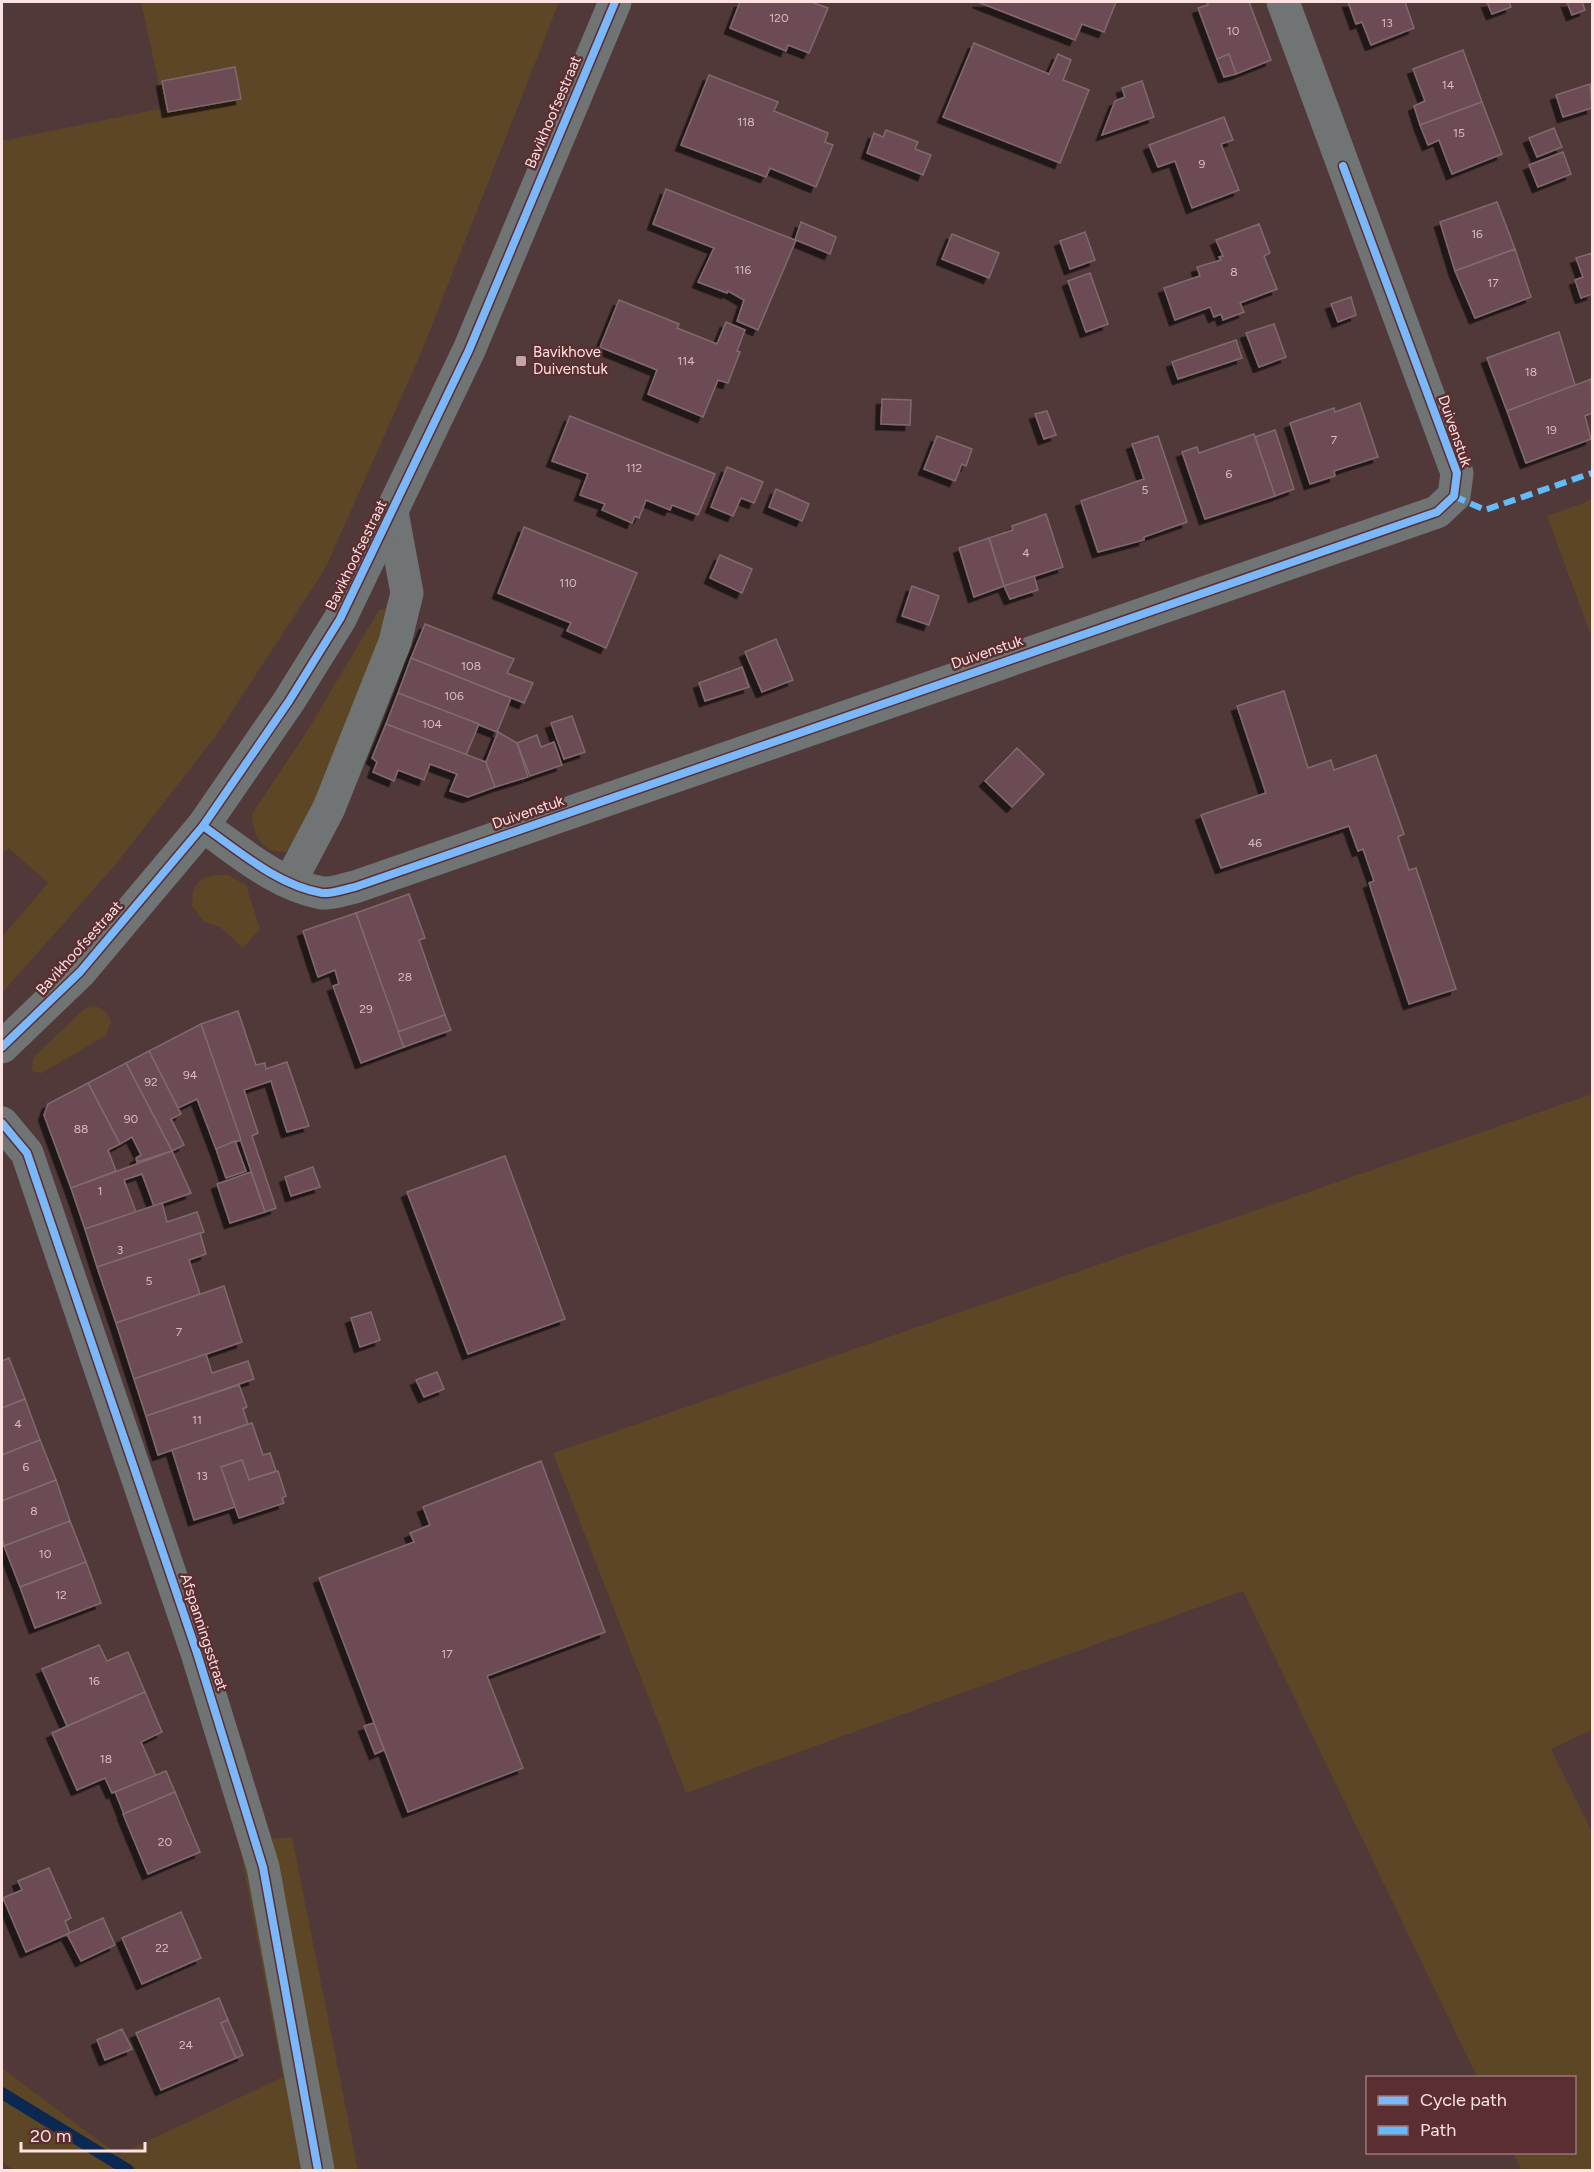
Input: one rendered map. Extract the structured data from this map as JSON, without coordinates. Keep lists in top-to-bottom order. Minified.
{"streets":{"street":["Bavikhoofsestraat","Duivenstuk","Afspanningsstraat"]},"crossings":[["Bavikhoofsestraat","Duivenstuk"]],"places":{"transit":["Bavikhove Duivenstuk"]},"house_numbers":["120","13","10","14","118","15","9","16","116","8","17","114","18","19","7","112","6","5","4","110","108","106","104","46","28","29","94","92","90","88","1","3","5","7","11","4","6","13","8","10","12","17","16","18","20","22","24"],"legend":["Cycle path","Path"],"scale_bar":"20 m"}
